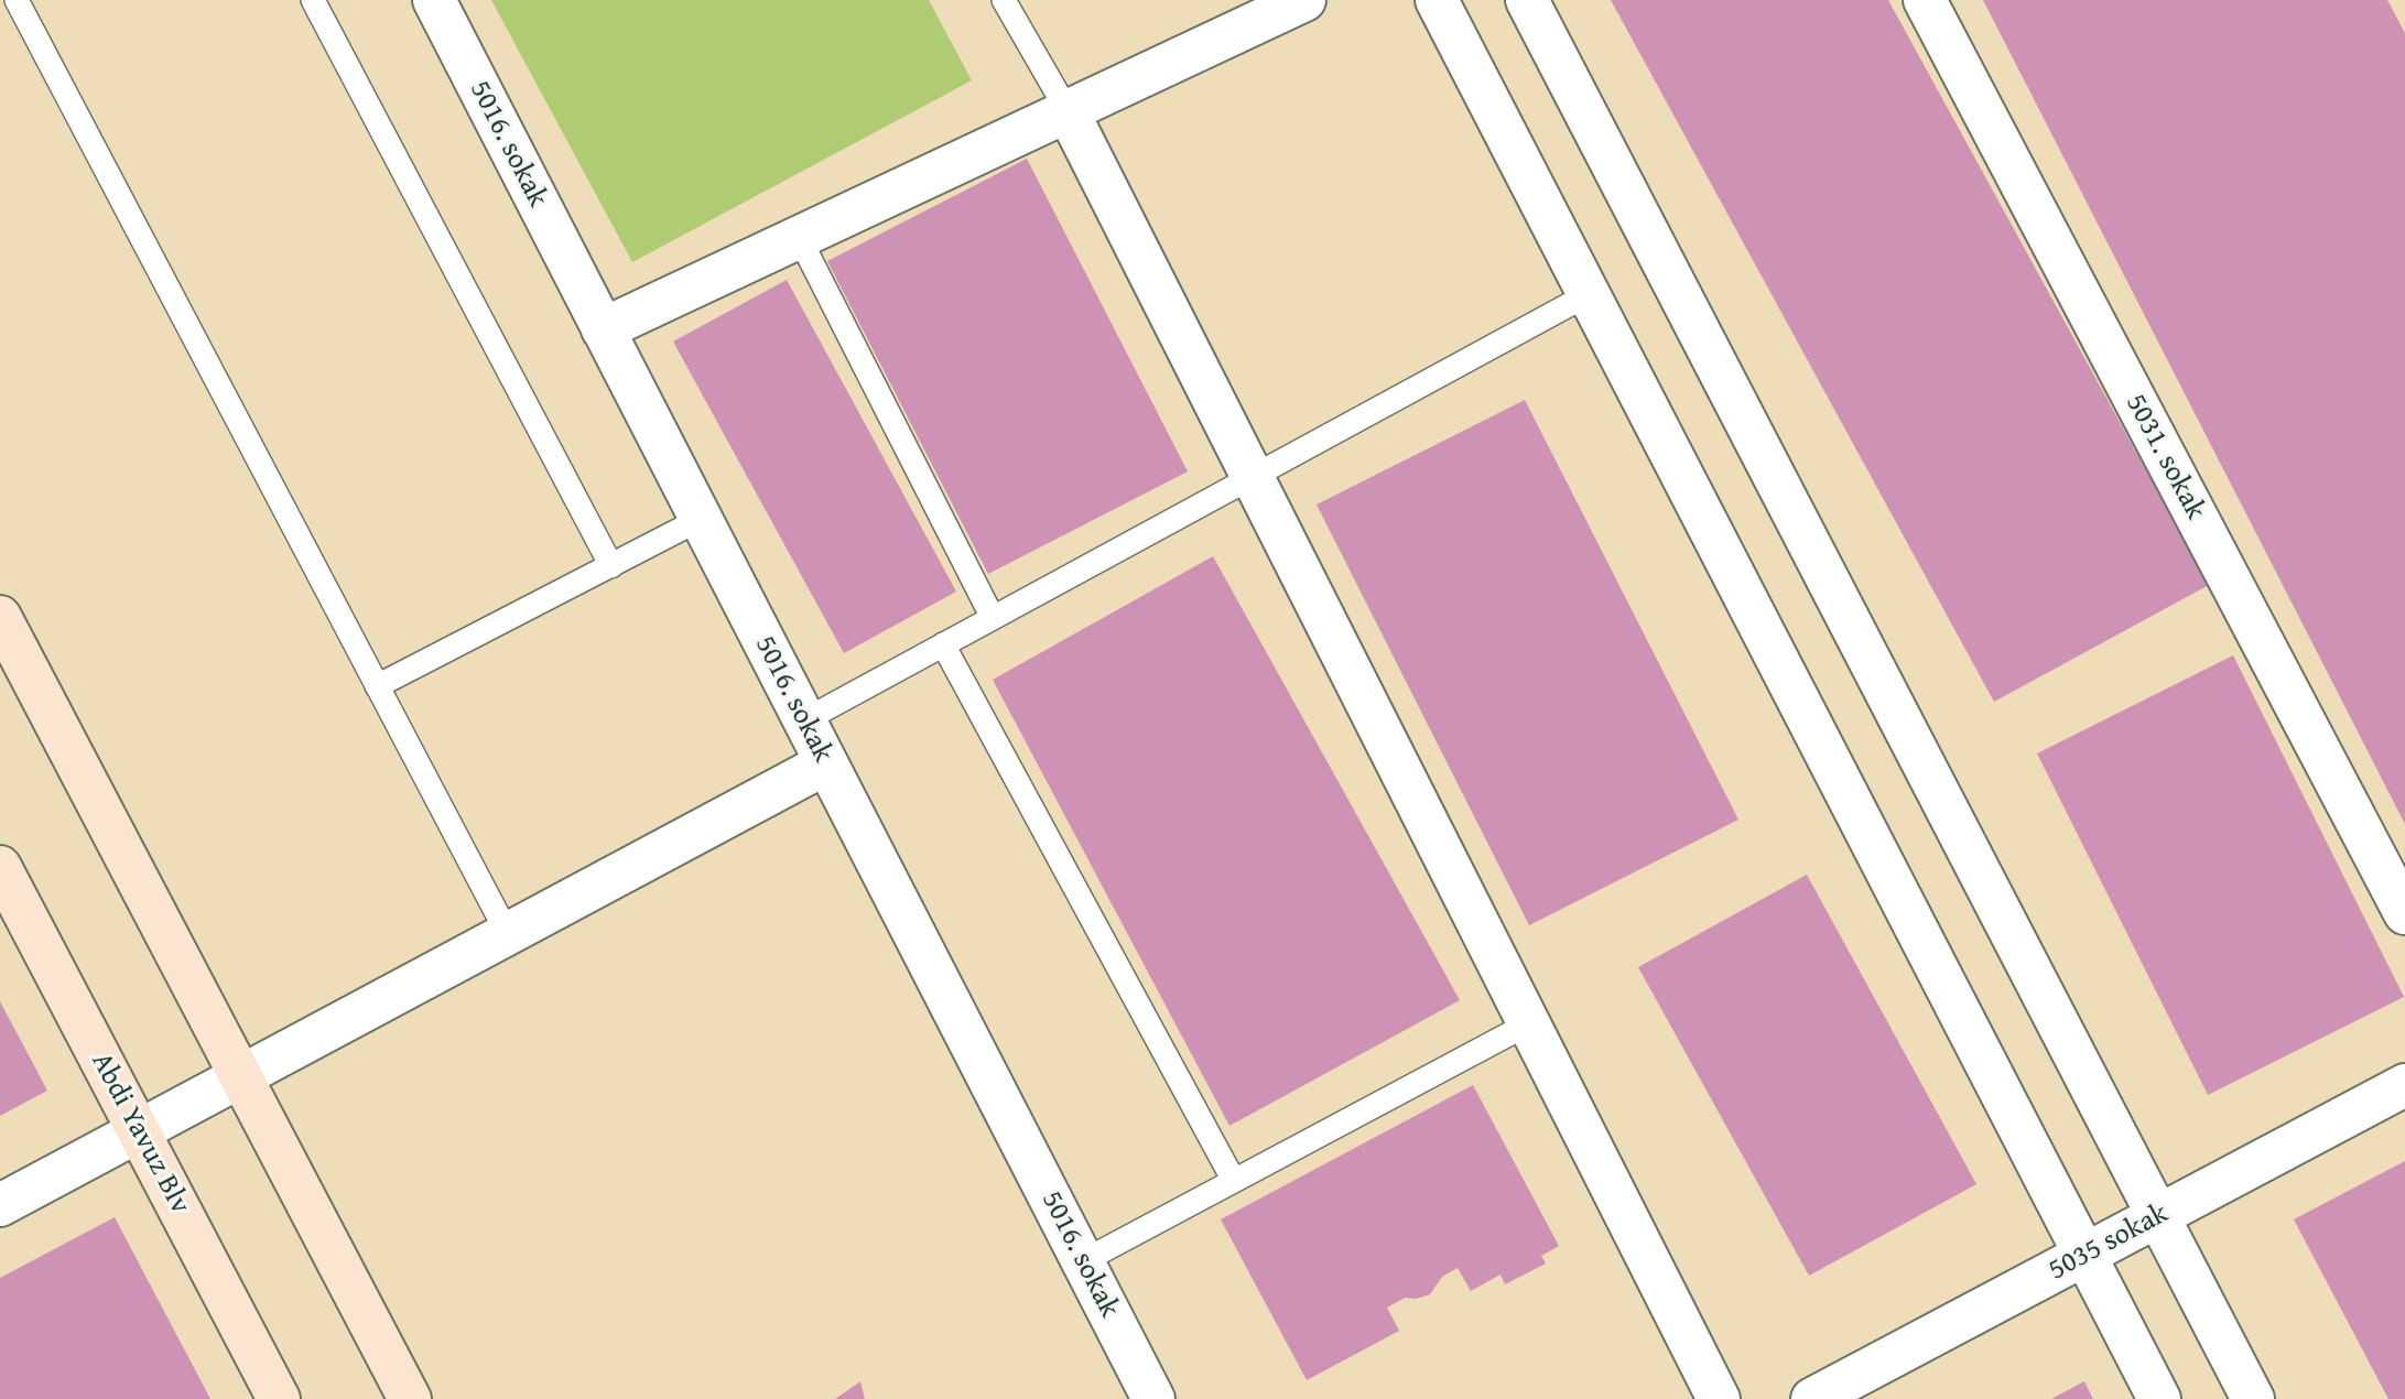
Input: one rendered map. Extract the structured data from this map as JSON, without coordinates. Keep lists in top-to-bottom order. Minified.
{"streets":{"main road":["Abdi Yavuz Blv"],"street":["5016. sokak","5031. sokak","5035 sokak"]}}
